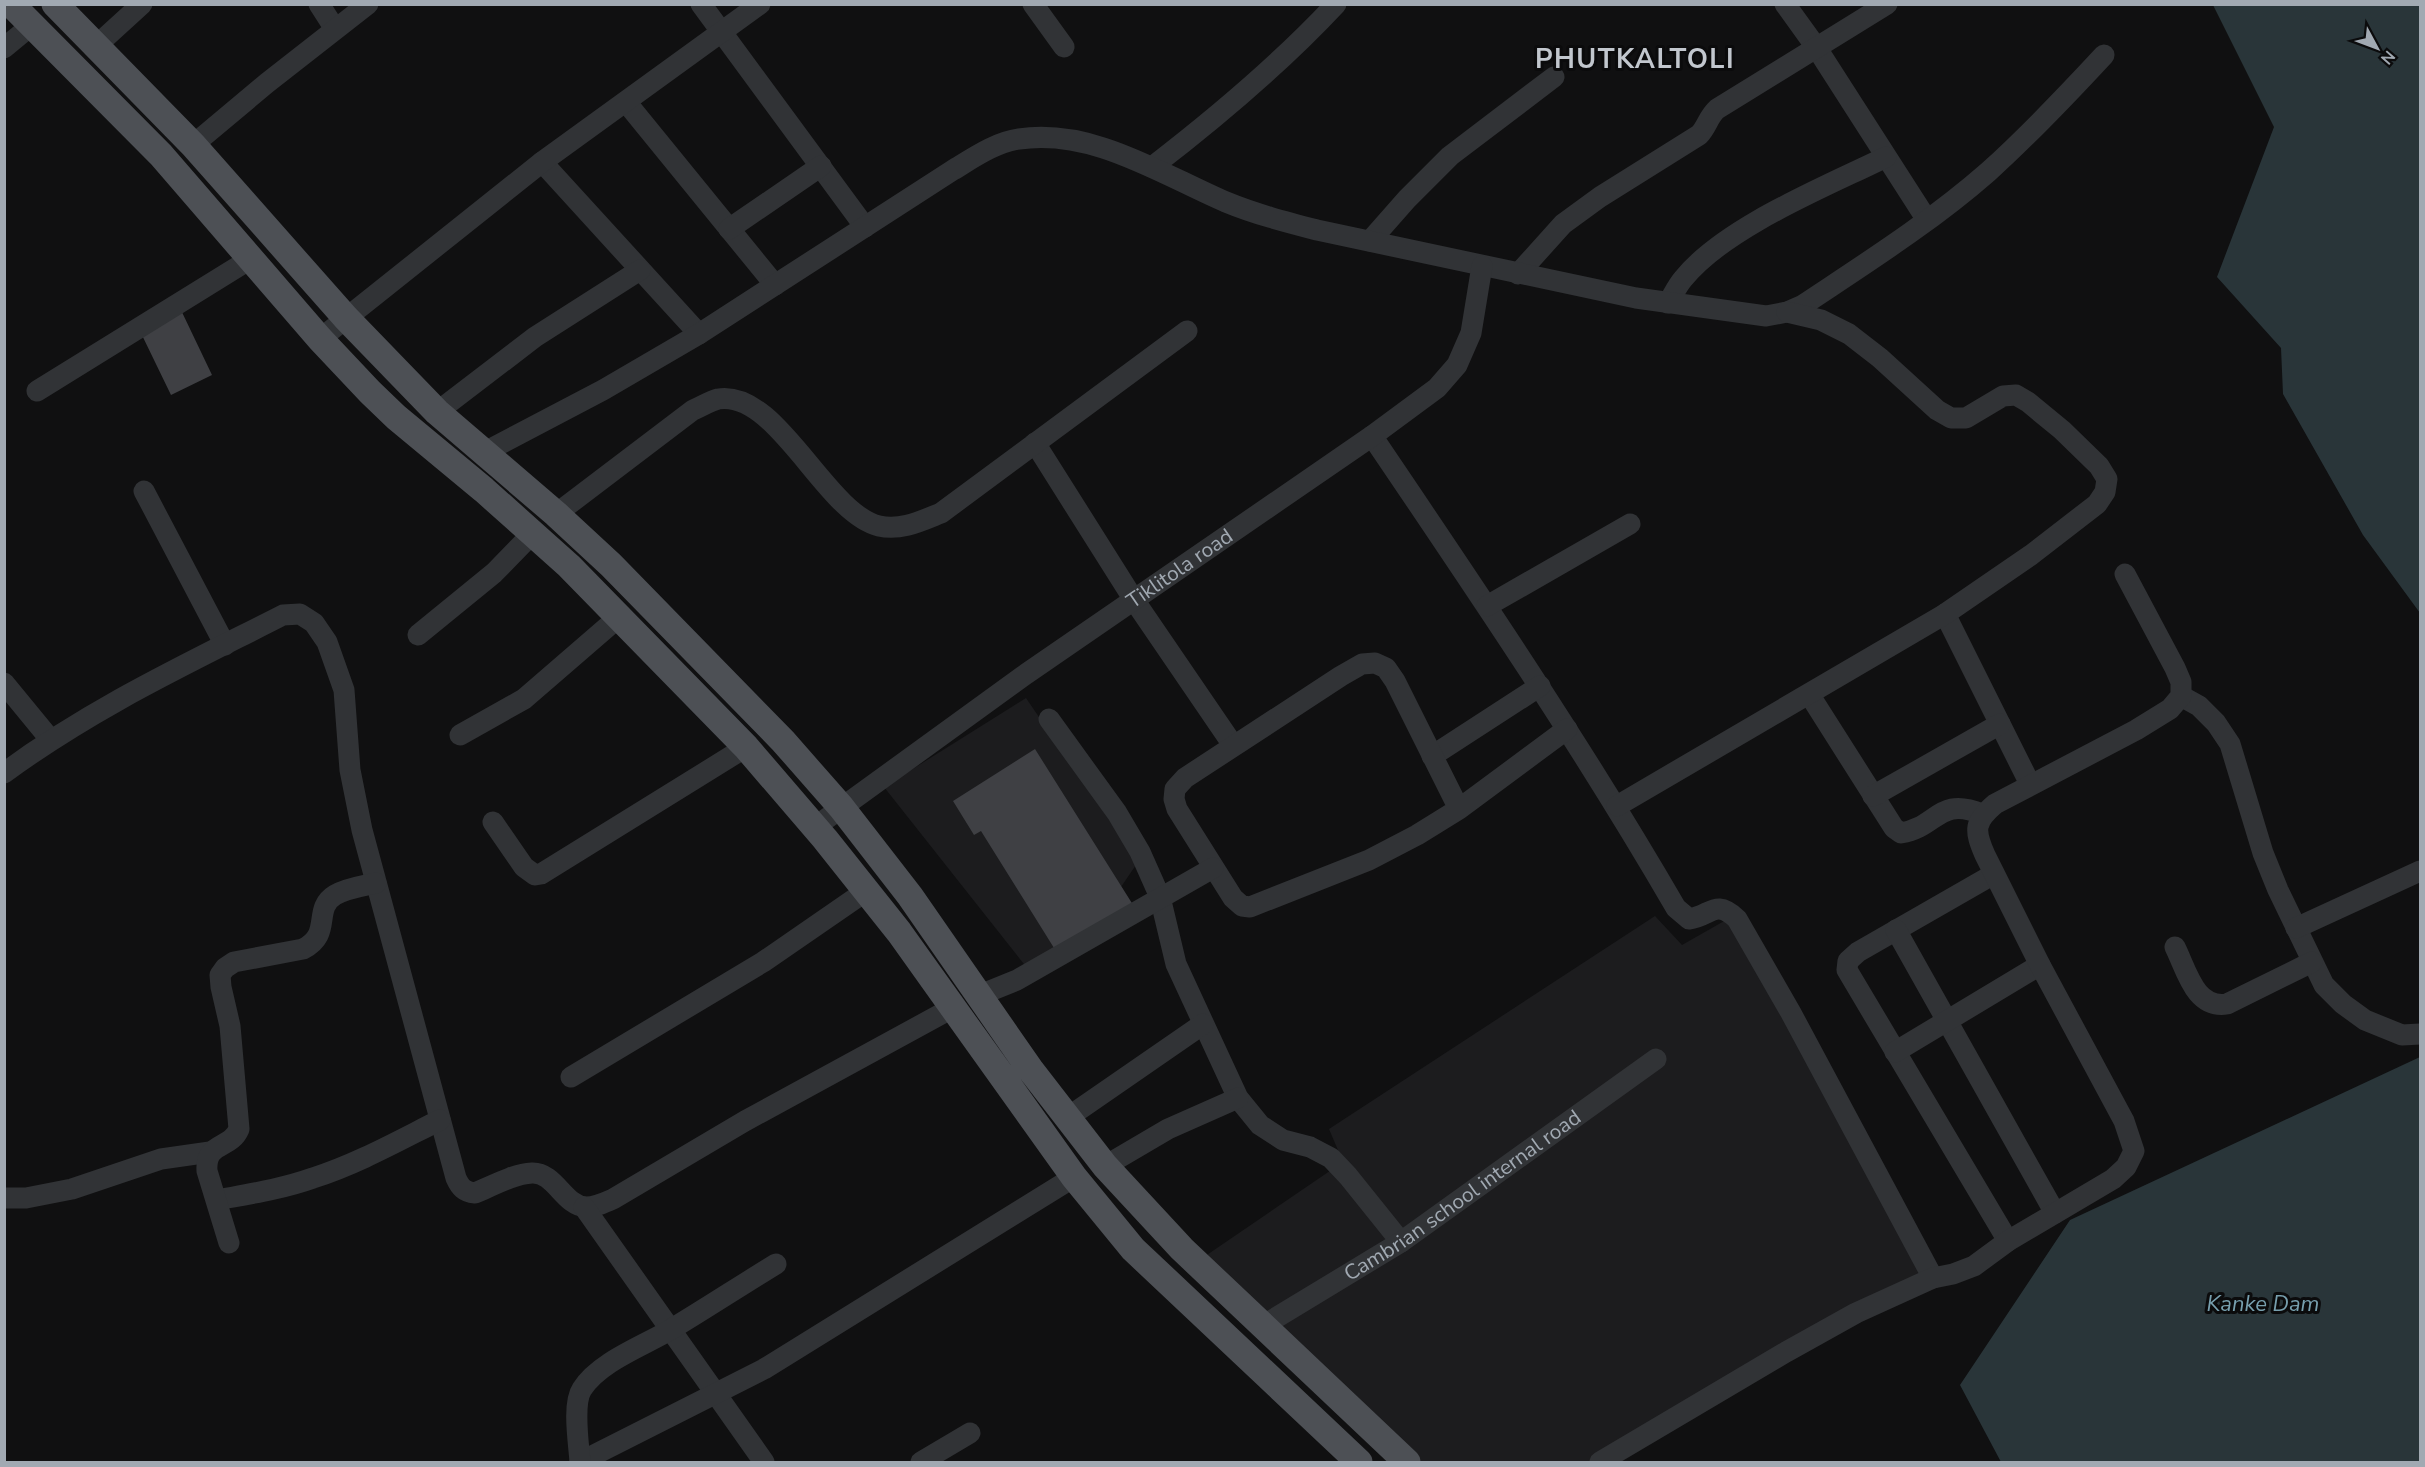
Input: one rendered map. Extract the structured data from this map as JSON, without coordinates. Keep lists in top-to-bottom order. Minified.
{"streets":{"street":["Tiklitola road","Cambrian school internal road"]},"districts":["PHUTKALTOLI"],"water":["Kanke Dam"],"north":"bottom right"}
